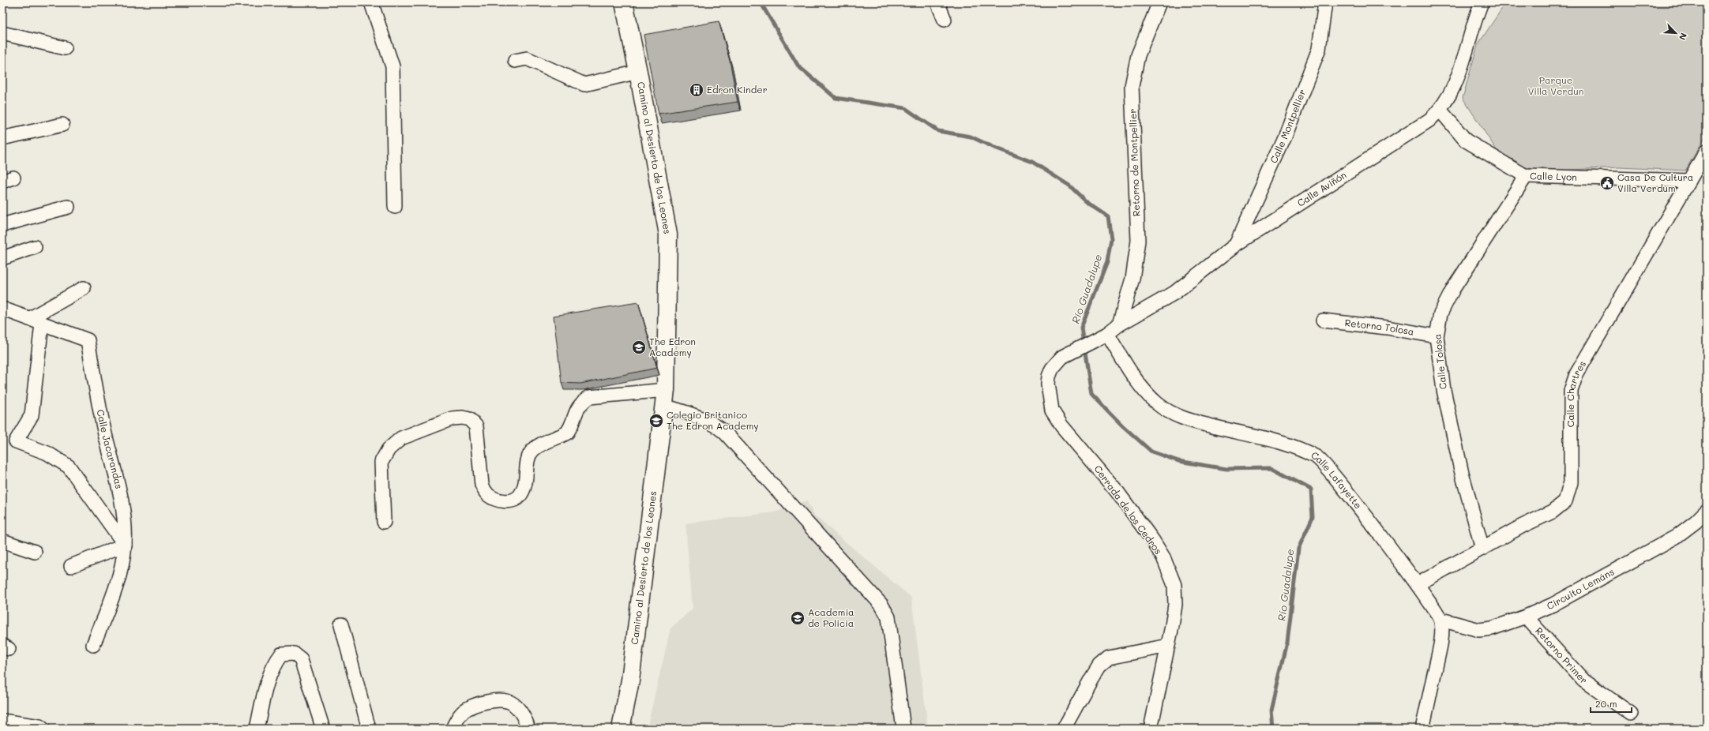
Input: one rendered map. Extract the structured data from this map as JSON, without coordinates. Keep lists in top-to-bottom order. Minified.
{"streets":{"main road":["Camino al Desierto de los Leones"],"street":["Calle Montpellier","Retorno de Montpellier","Calle Lyon","Calle Aviñón","Retorno Tolosa","Calle Tolosa","Calle Chartres","Calle Jacarandas","Calle Lafayette","Cerrada de los Cedros","Circuito Lemáns","Retorno Primer"]},"crossings":[["Calle Montpellier","Calle Aviñón"],["Retorno de Montpellier","Calle Aviñón"],["Calle Lyon","Calle Aviñón"],["Calle Lyon","Calle Tolosa"],["Calle Lyon","Calle Chartres"],["Calle Aviñón","Calle Lafayette"],["Calle Aviñón","Cerrada de los Cedros"],["Retorno Tolosa","Calle Tolosa"],["Calle Tolosa","Calle Chartres"],["Calle Chartres","Calle Lafayette"],["Calle Lafayette","Cerrada de los Cedros"],["Calle Lafayette","Circuito Lemáns"],["Circuito Lemáns","Retorno Primer"]],"water":["Río Guadalupe"],"parks":["Parque Villa Verdun"],"places":{"building":["Edron Kinder"],"public building":["Casa De Cultura Villa Verdum"],"school or university":["The Edron Academy","Colegio Britanico The Edron Academy","Academia de Policia"]},"scale_bar":"20 m","north":"bottom right"}
